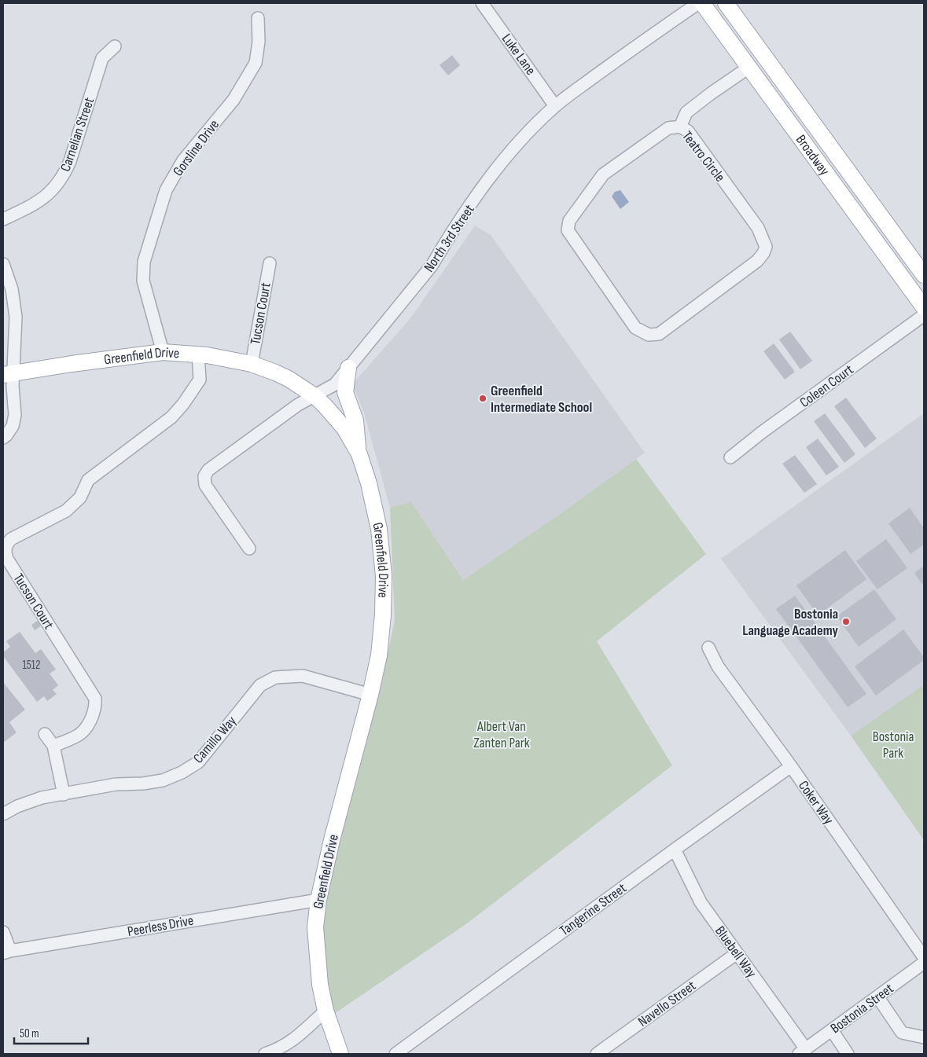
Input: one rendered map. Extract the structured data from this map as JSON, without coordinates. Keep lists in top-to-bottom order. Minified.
{"streets":{"main road":["Broadway","Greenfield Drive"],"street":["Luke Lane","Carnelian Street","Gorsline Drive","Teatro Circle","North 3rd Street","Tucson Court","Coleen Court","Camillo Way","Coker Way","Tangerine Street","Peerless Drive","Bluebell Way","Navello Street","Bostonia Street"]},"crossings":[["Luke Lane","North 3rd Street"],["Gorsline Drive","Greenfield Drive"],["North 3rd Street","Greenfield Drive"],["Tucson Court","Greenfield Drive"],["Greenfield Drive","Camillo Way"],["Greenfield Drive","Peerless Drive"],["Coker Way","Tangerine Street"],["Tangerine Street","Bluebell Way"],["Bluebell Way","Navello Street"],["Bluebell Way","Bostonia Street"]],"parks":["Albert Van Zanten Park","Bostonia Park"],"places":["Greenfield Intermediate School","Bostonia Language Academy"],"house_numbers":["1512"],"scale_bar":"50 m"}
